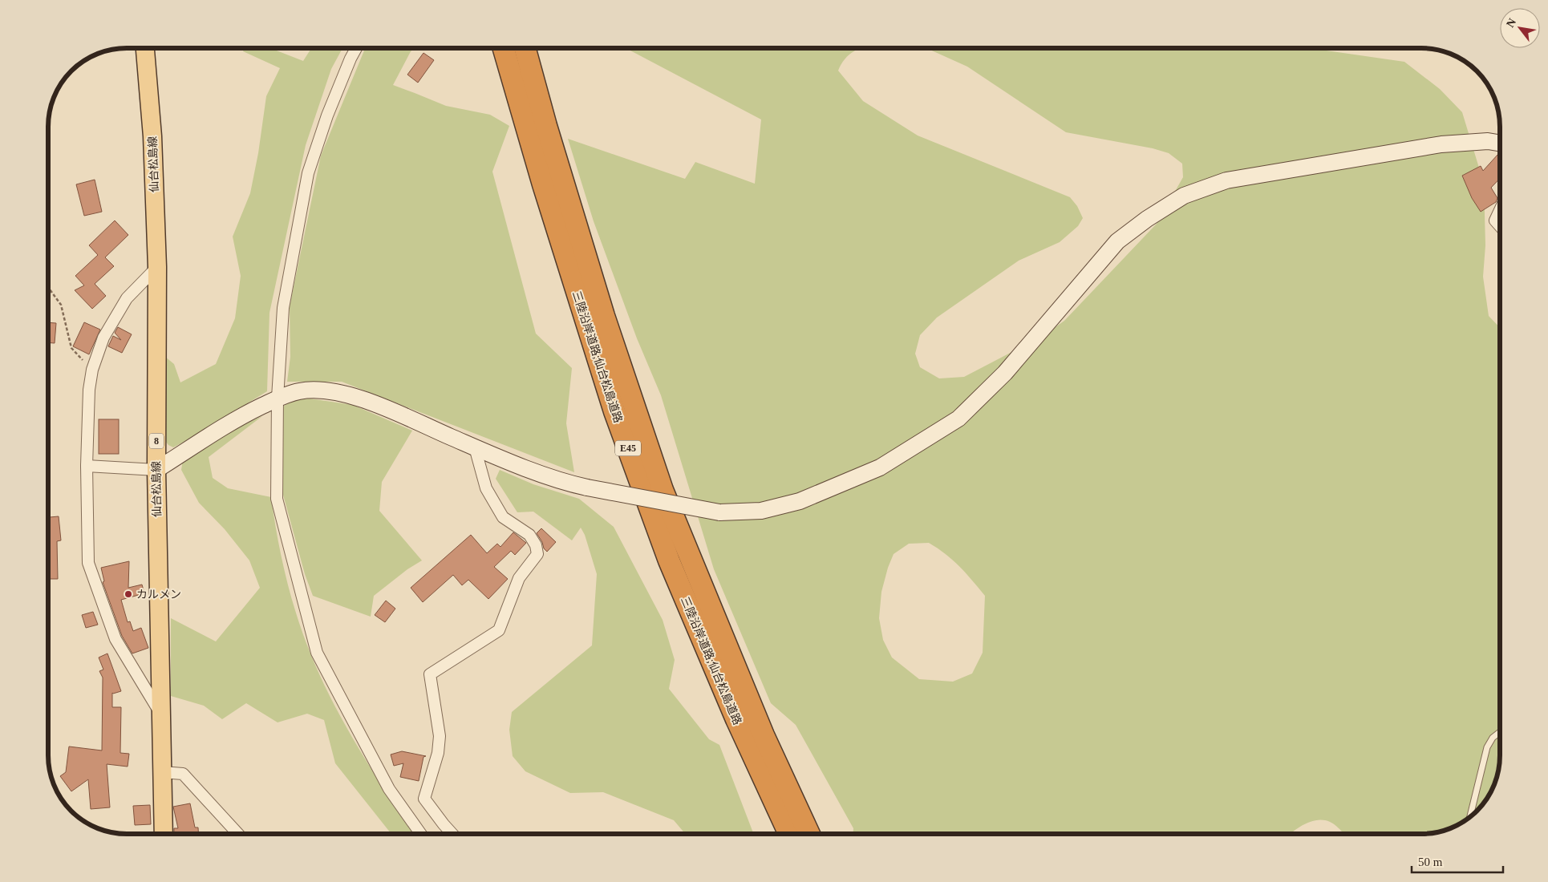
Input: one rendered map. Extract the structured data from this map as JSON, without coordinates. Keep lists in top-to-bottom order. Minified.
{"streets":{"highway":["三陸沿岸道路;仙台松島道路","E45"],"main road":["仙台松島線","8"]},"places":["カルメン"],"scale_bar":"50 m","north":"top left"}
